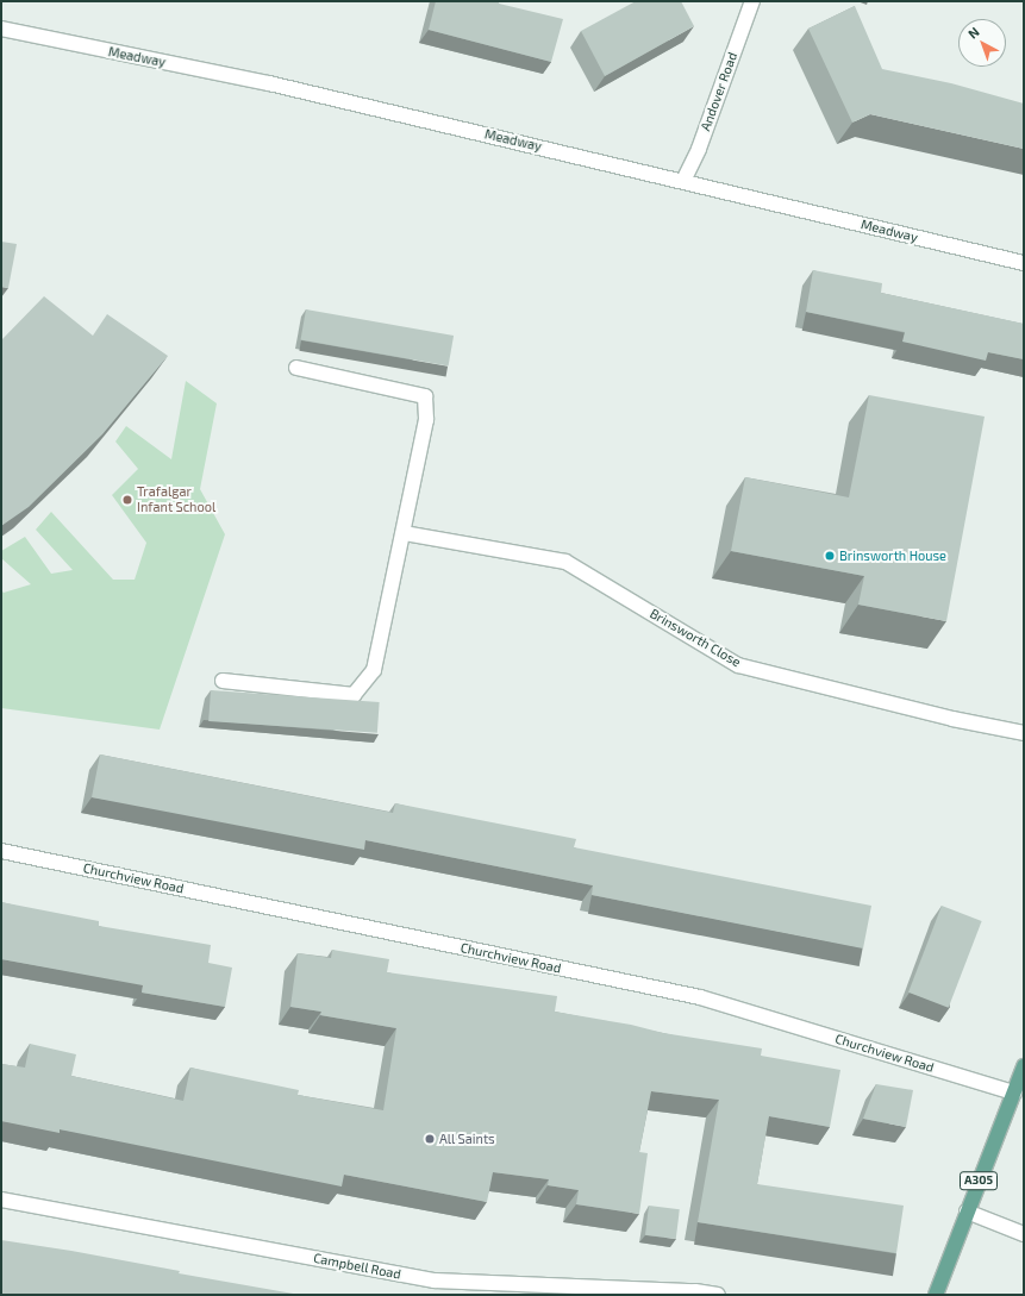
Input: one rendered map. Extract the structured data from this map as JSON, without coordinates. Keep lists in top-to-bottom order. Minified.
{"streets":{"main road":["A305"],"street":["Meadway","Andover Road","Brinsworth Close","Churchview Road","Campbell Road"]},"crossings":[["Meadway","Andover Road"],["Churchview Road","A305"]],"places":["Trafalgar Infant School","Brinsworth House","All Saints"],"north":"top left"}
